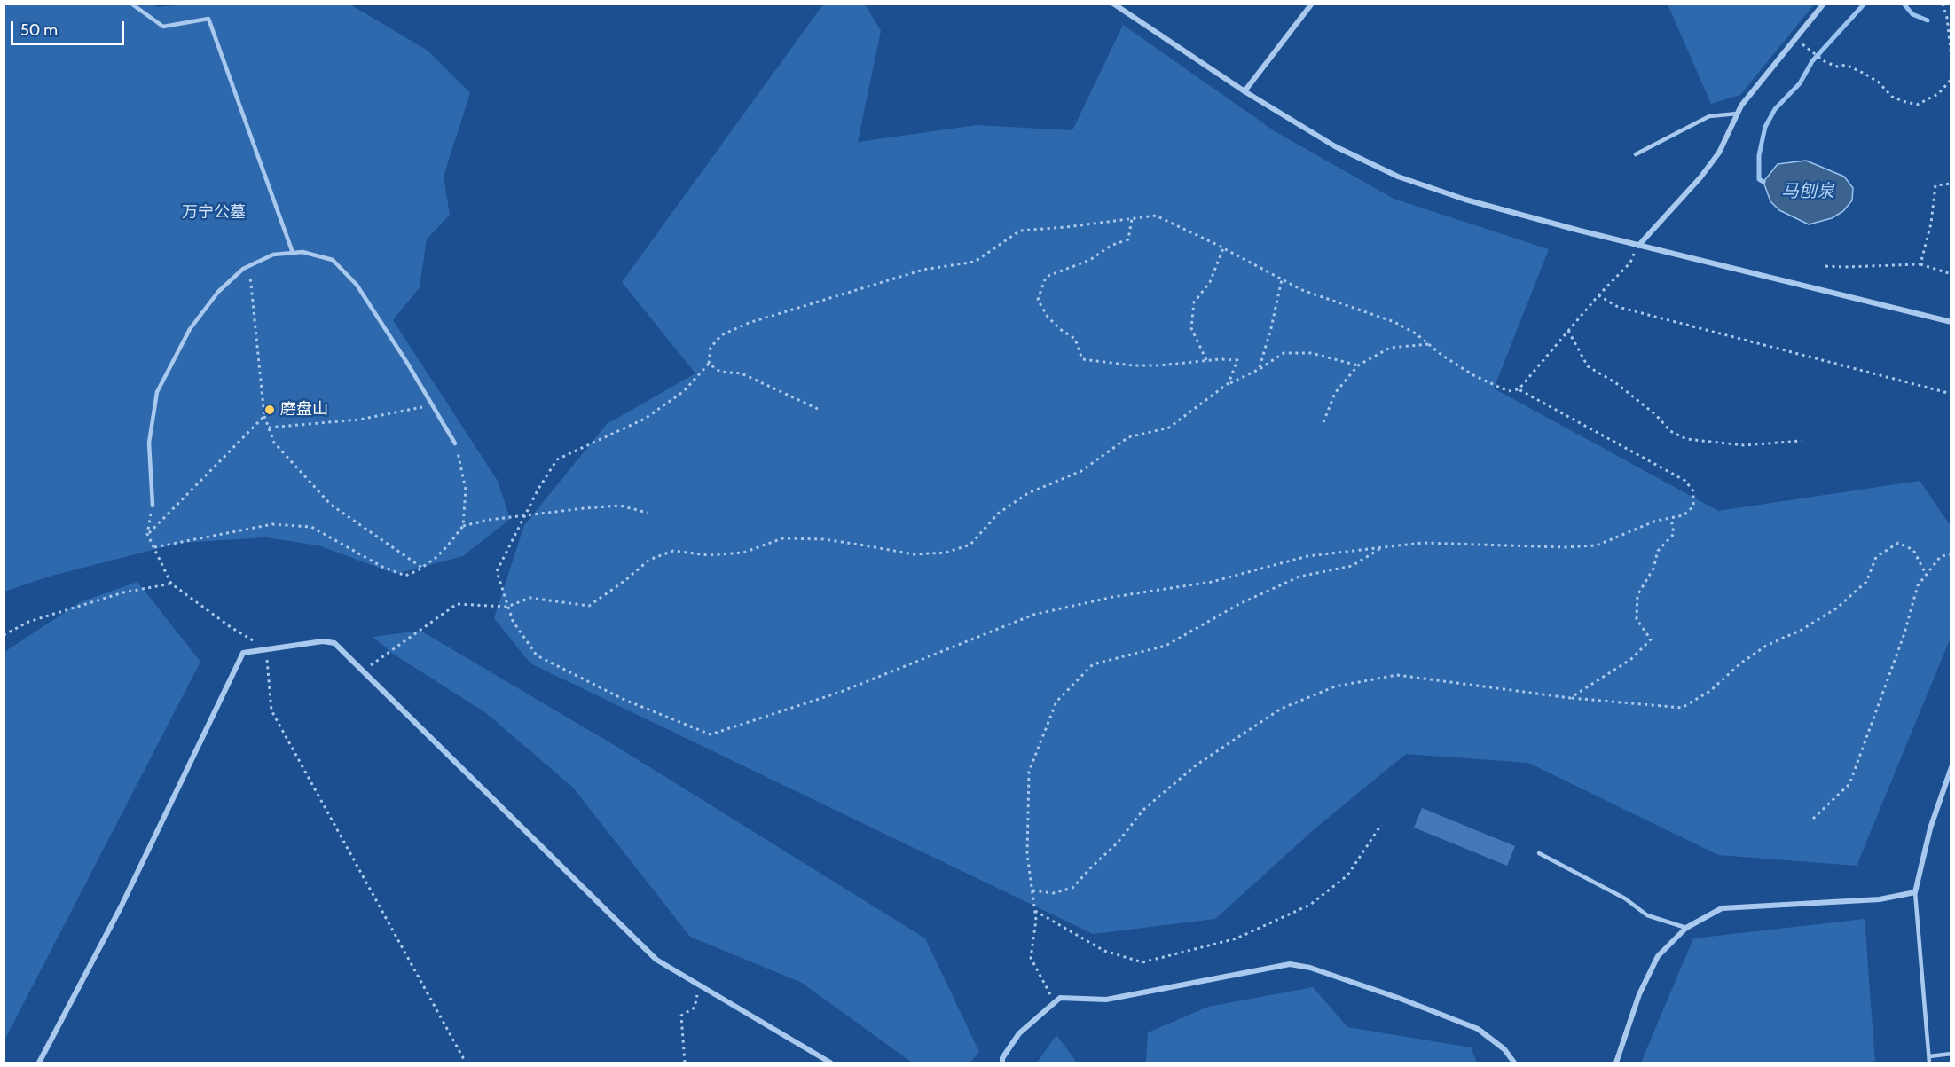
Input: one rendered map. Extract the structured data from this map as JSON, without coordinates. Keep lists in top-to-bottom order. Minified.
{"water":["马刨泉"],"parks":["万宁公墓"],"places":["磨盘山"],"scale_bar":"50 m"}
